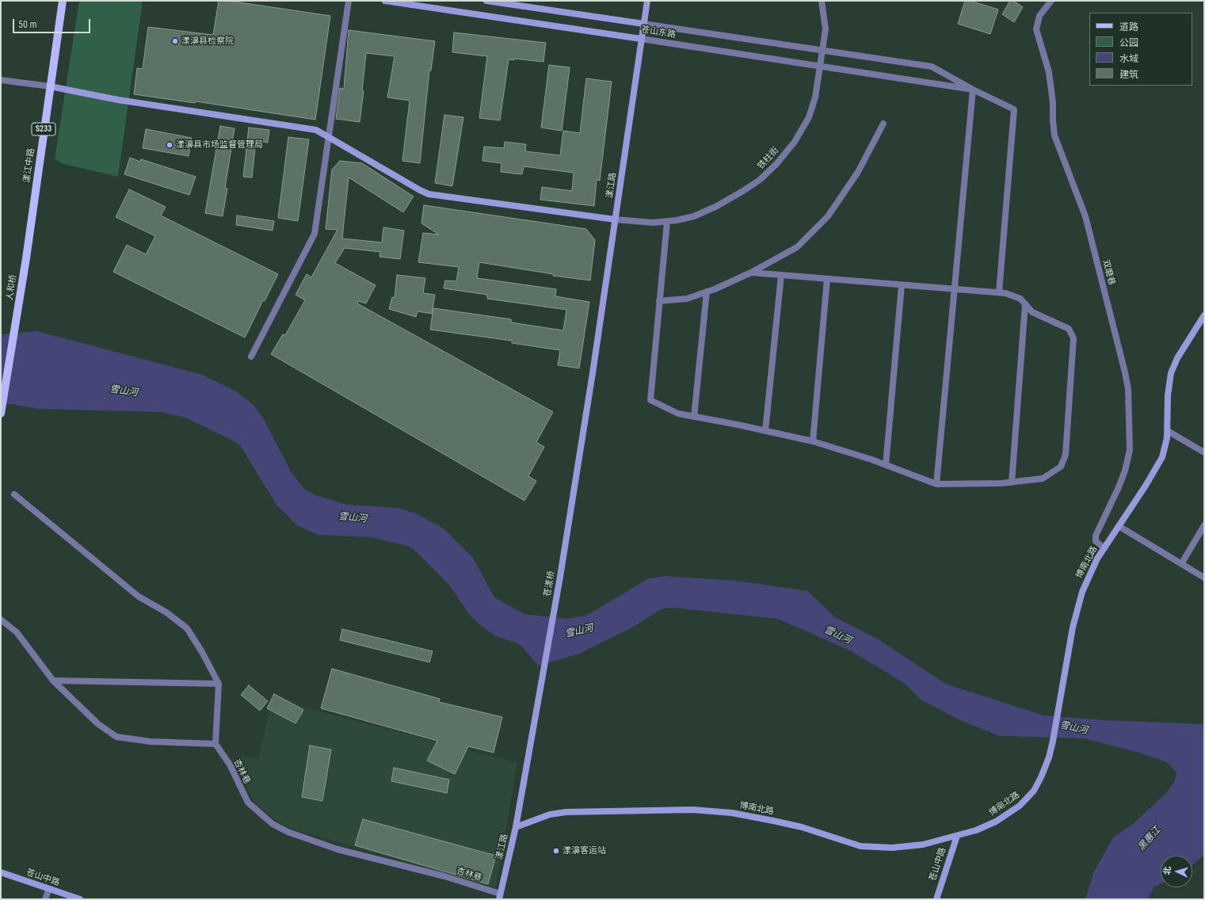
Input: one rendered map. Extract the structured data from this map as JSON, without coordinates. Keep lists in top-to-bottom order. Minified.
{"streets":{"main road":["苍山东路","S233","漾江中路","漾江路","人和桥","博南北路","苍漾桥","苍山中路"],"street":["铁柱街","双磨巷","杏林巷"]},"crossings":[["苍山东路","铁柱街"],["苍山东路","漾江路"],["铁柱街","漾江路"],["漾江中路","人和桥"],["漾江路","博南北路"],["漾江路","苍漾桥"],["漾江路","杏林巷"],["双磨巷","博南北路"],["博南北路","苍山中路"]],"water":["雪山河","黑惠江"],"places":["漾濞县检察院","漾濞县市场监督管理局","漾濞客运站"],"legend":["道路","公园","水域","建筑"],"scale_bar":"50 m","north":"left"}
